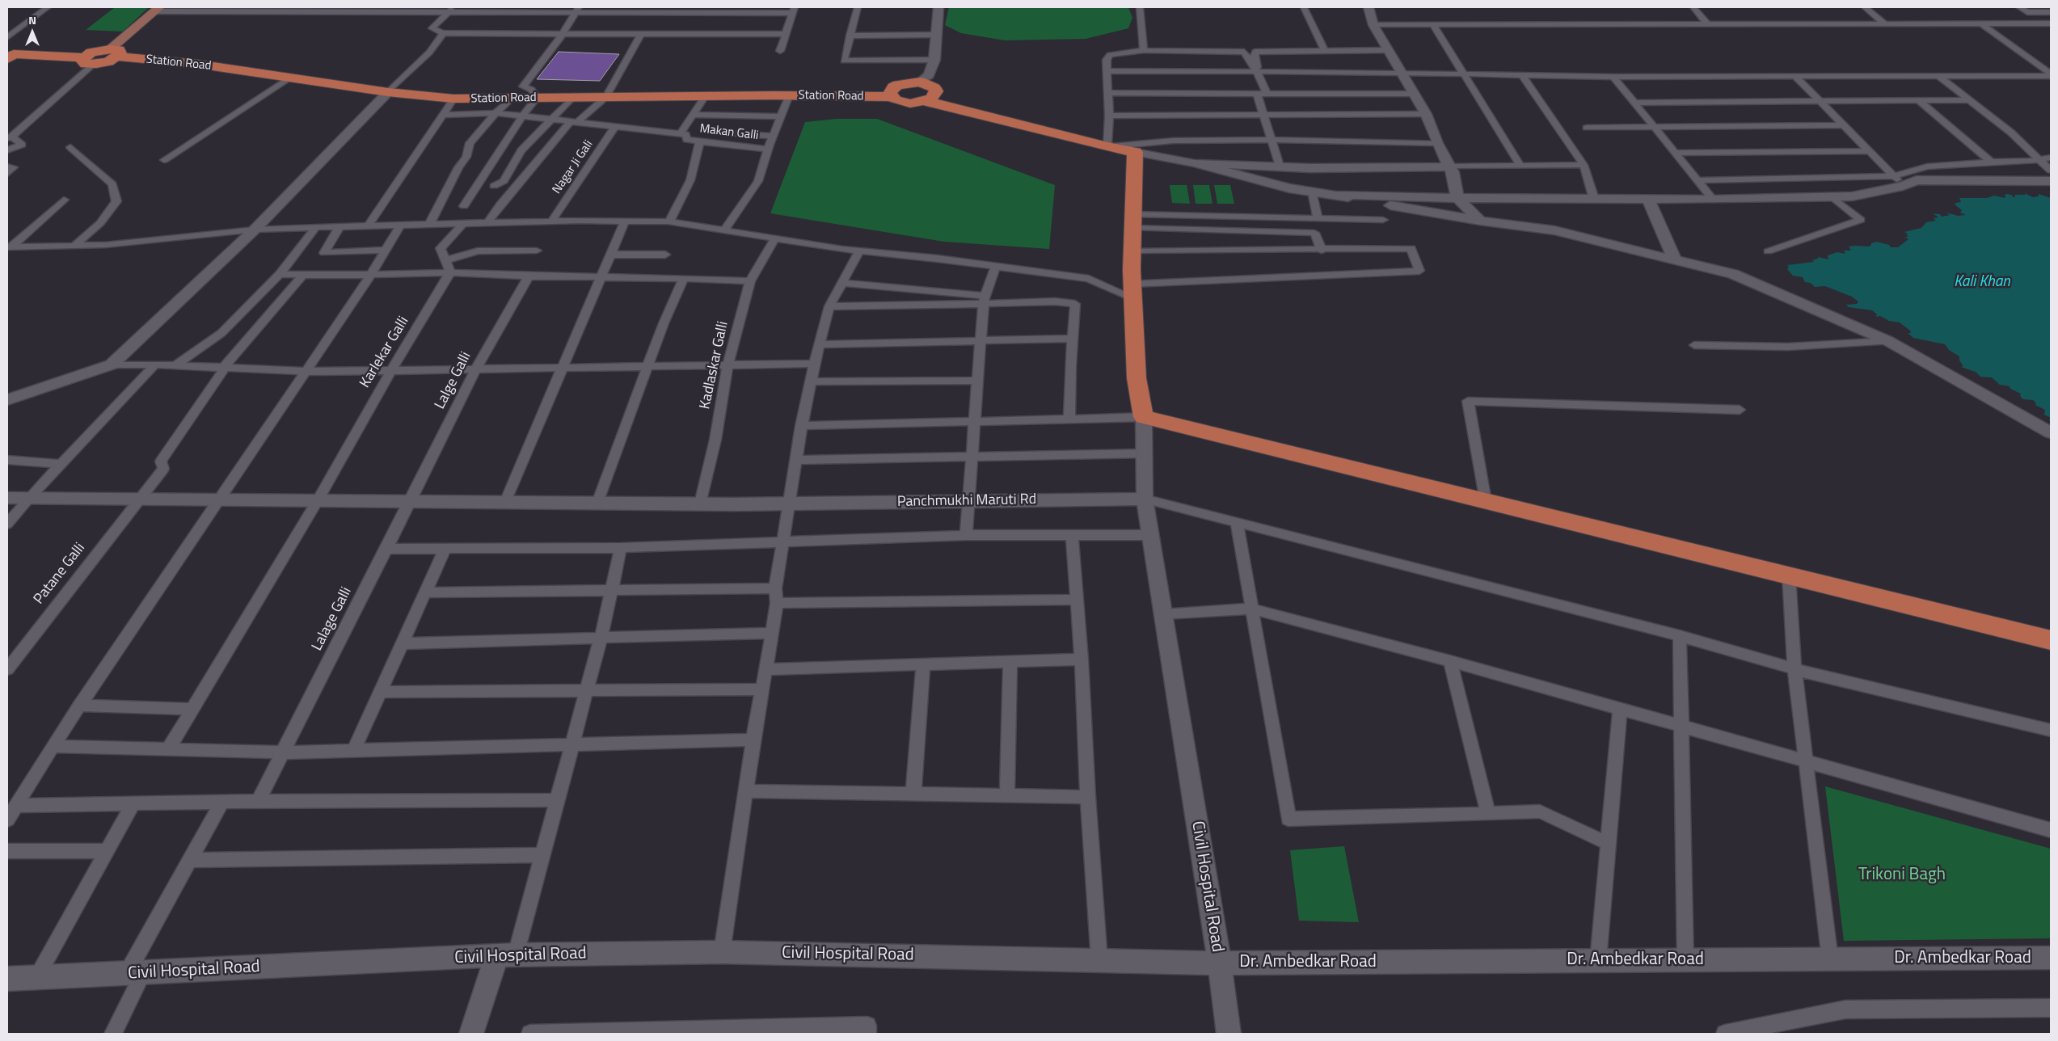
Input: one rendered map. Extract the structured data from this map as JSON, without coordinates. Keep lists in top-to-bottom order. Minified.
{"streets":{"highway":["Station Road"],"main road":["Panchmukhi Maruti Rd","Civil Hospital Road","Dr. Ambedkar Road"],"street":["Makan Galli","Nagar Ji Gali","Karlekar Galli","Kadlaskar Galli","Lalge Galli","Patane Galli","Lalage Galli"]},"crossings":[["Karlekar Galli","Panchmukhi Maruti Rd"],["Kadlaskar Galli","Panchmukhi Maruti Rd"],["Lalge Galli","Panchmukhi Maruti Rd"],["Lalge Galli","Lalage Galli"],["Panchmukhi Maruti Rd","Patane Galli"],["Panchmukhi Maruti Rd","Lalage Galli"],["Panchmukhi Maruti Rd","Civil Hospital Road"],["Civil Hospital Road","Dr. Ambedkar Road"]],"water":["Kali Khan"],"parks":["Trikoni Bagh"],"north":"top"}
